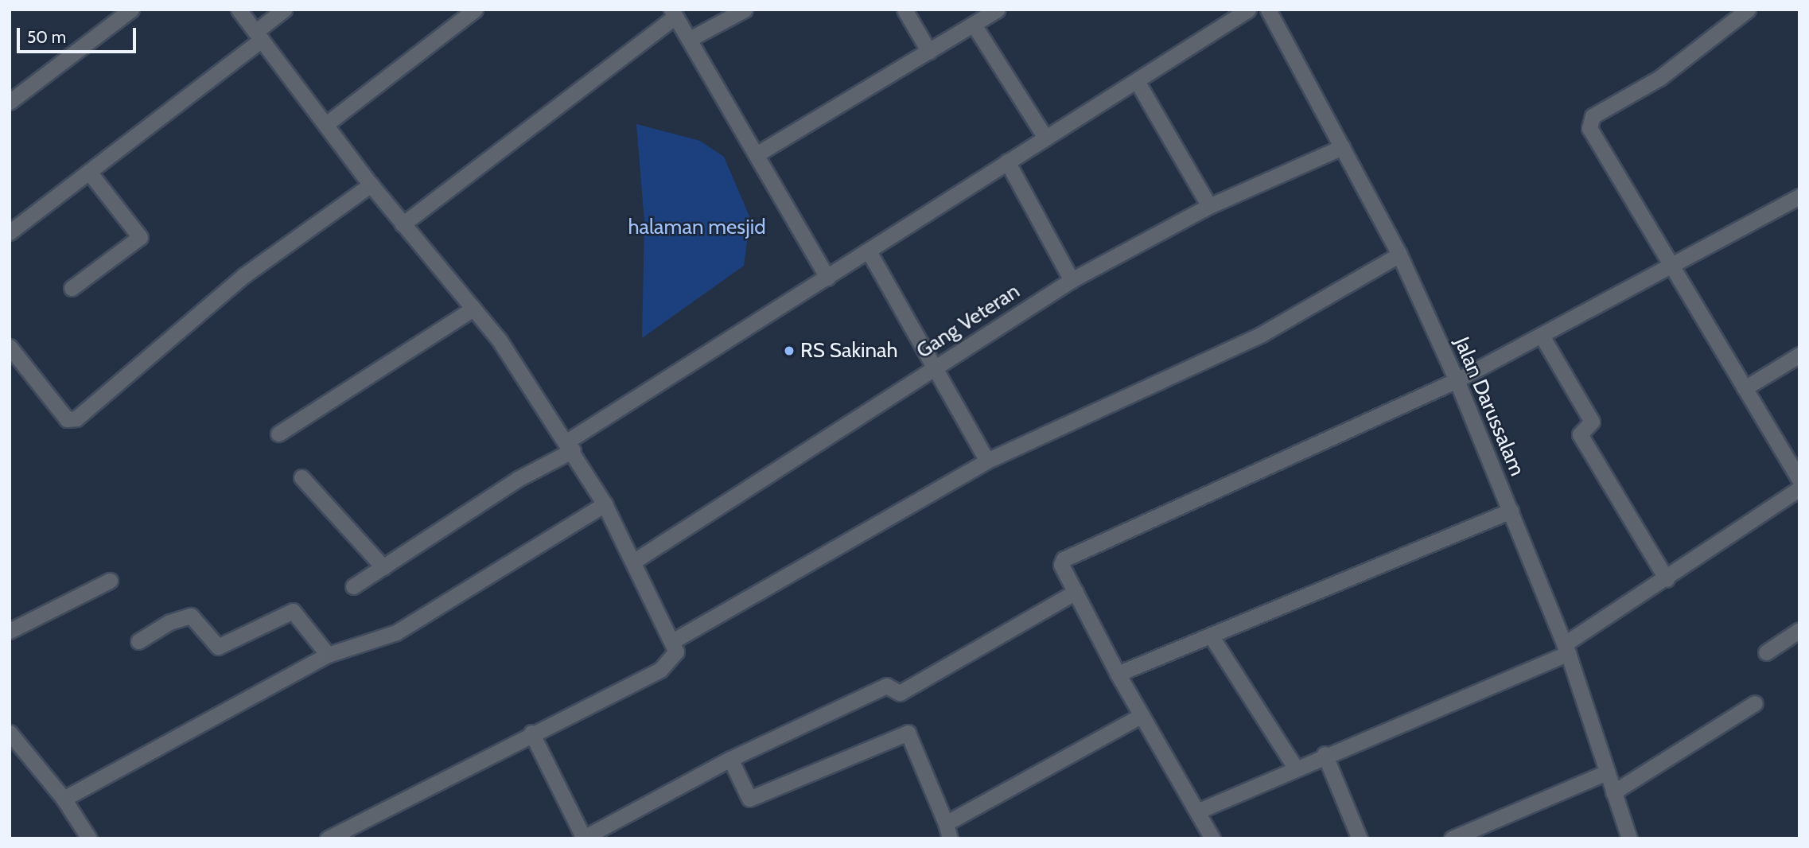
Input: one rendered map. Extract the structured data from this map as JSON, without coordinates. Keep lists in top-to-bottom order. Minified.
{"streets":{"street":["Gang Veteran","Jalan Darussalam"]},"crossings":[["Gang Veteran","Jalan Darussalam"]],"parks":["halaman mesjid"],"places":["RS Sakinah"],"scale_bar":"50 m"}
